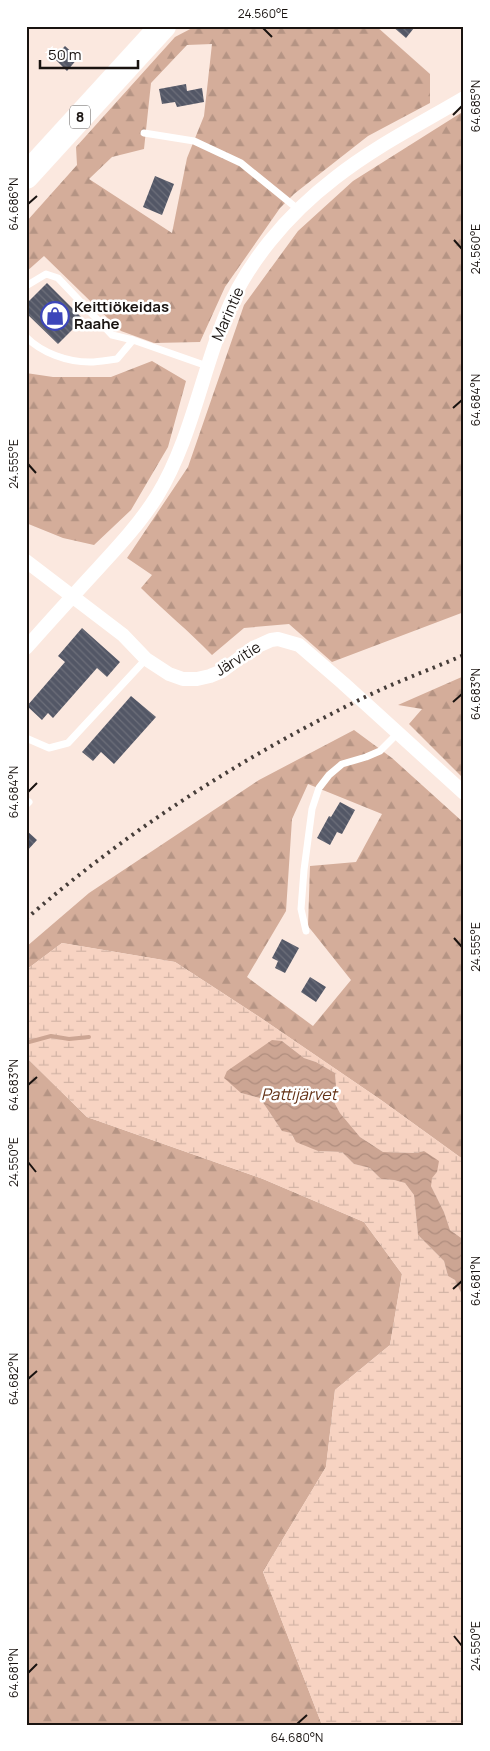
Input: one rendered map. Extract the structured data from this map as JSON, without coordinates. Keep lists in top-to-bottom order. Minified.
{"streets":{"highway":["8"],"street":["Marintie","Järvitie"]},"crossings":[["Marintie","Järvitie"]],"water":["Pattijärvet"],"places":{"shop":["Keittiökeidas Raahe"]},"scale_bar":"50 m","coordinates":["24.560°E","64.685°N","64.686°N","64.684°N","24.555°E","64.683°N","24.550°E","64.681°N","64.682°N","64.680°N"]}
